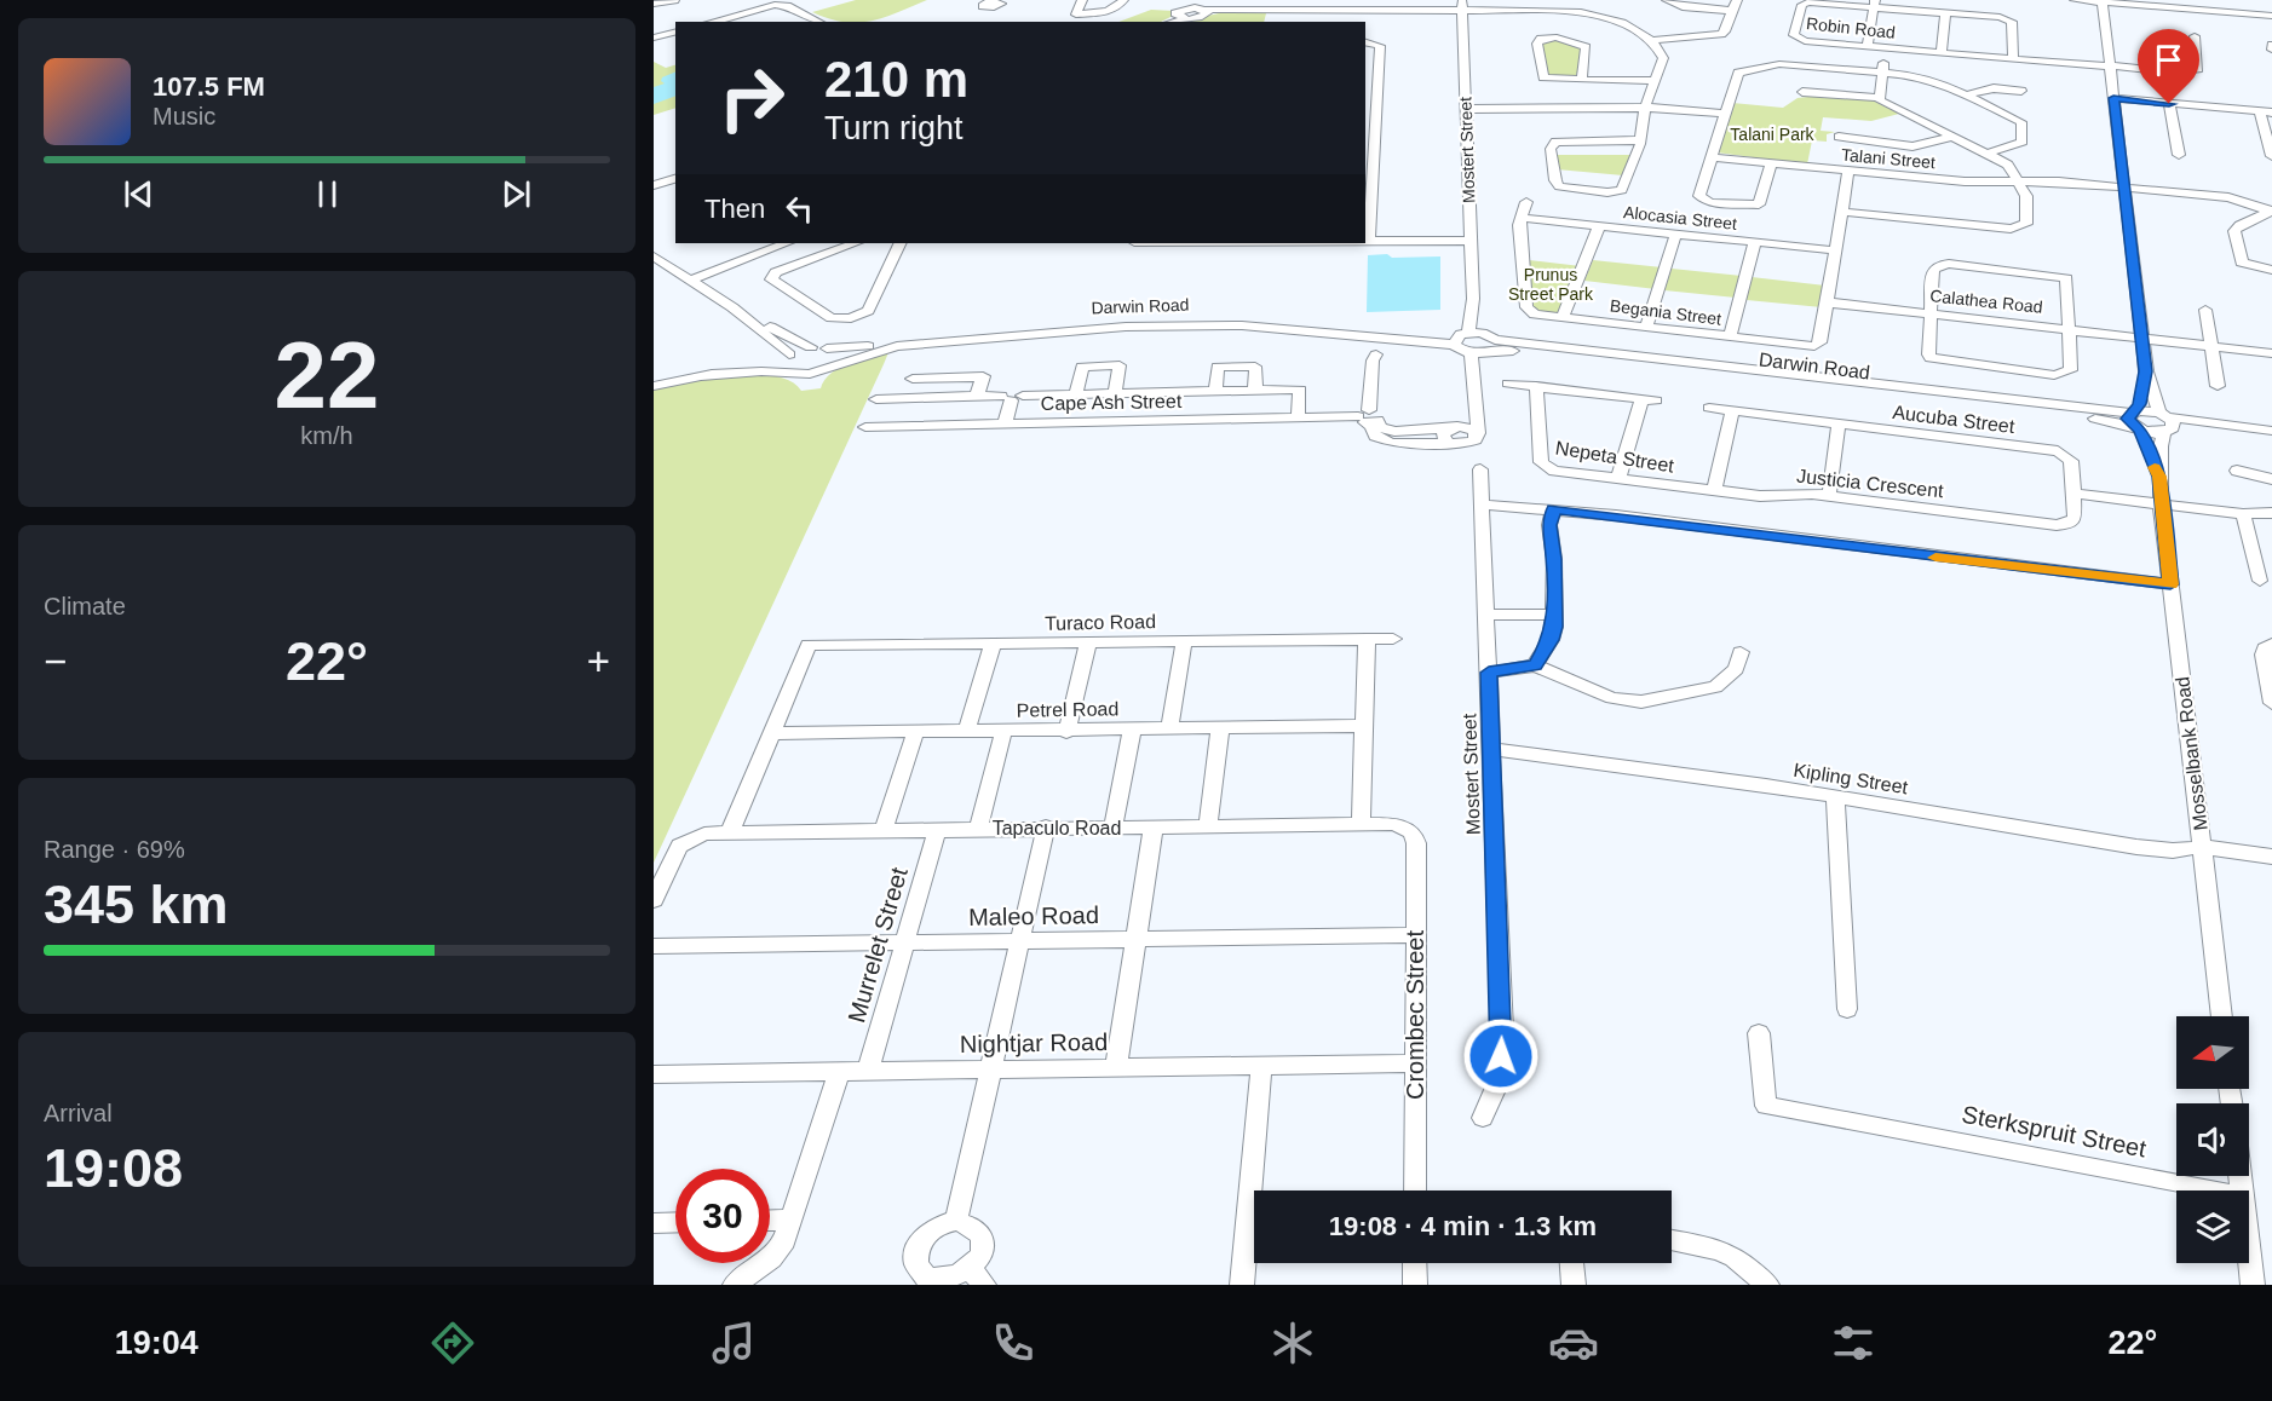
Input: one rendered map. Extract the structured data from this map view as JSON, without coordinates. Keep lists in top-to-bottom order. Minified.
{"streets":{"street":["Robin Road","Mostert Street","Talani Street","Alocasia Street","Calathea Road","Darwin Road","Begania Street","Cape Ash Street","Aucuba Street","Nepeta Street","Justicia Crescent","Turaco Road","Petrel Road","Mosselbank Road","Kipling Street","Tapaculo Road","Maleo Road","Murrelet Street","Crombec Street","Nightjar Road","Sterkspruit Street"]},"crossings":[["Robin Road","Mosselbank Road"],["Mostert Street","Darwin Road"],["Mostert Street","Kipling Street"],["Talani Street","Mosselbank Road"],["Alocasia Street","Begania Street"],["Calathea Road","Begania Street"],["Calathea Road","Mosselbank Road"],["Darwin Road","Mosselbank Road"],["Aucuba Street","Justicia Crescent"],["Nepeta Street","Justicia Crescent"],["Turaco Road","Petrel Road"],["Mosselbank Road","Kipling Street"],["Tapaculo Road","Murrelet Street"],["Tapaculo Road","Crombec Street"],["Maleo Road","Murrelet Street"],["Maleo Road","Crombec Street"],["Murrelet Street","Nightjar Road"],["Crombec Street","Nightjar Road"]],"parks":["Talani Park","Prunus Street Park"],"north":"left","page":{"turn":["210 m","Turn right"],"song":["107.5 FM","Music"],"then":"Then","tile":[["22","km/h"],"Climate",["Range · 69%","345 km"],["Arrival","19:08"]],"heat":["−","22°","+"],"limit":"30","trip":"19:08 · 4 min · 1.3 km","tabs":["19:04","22°"]}}
